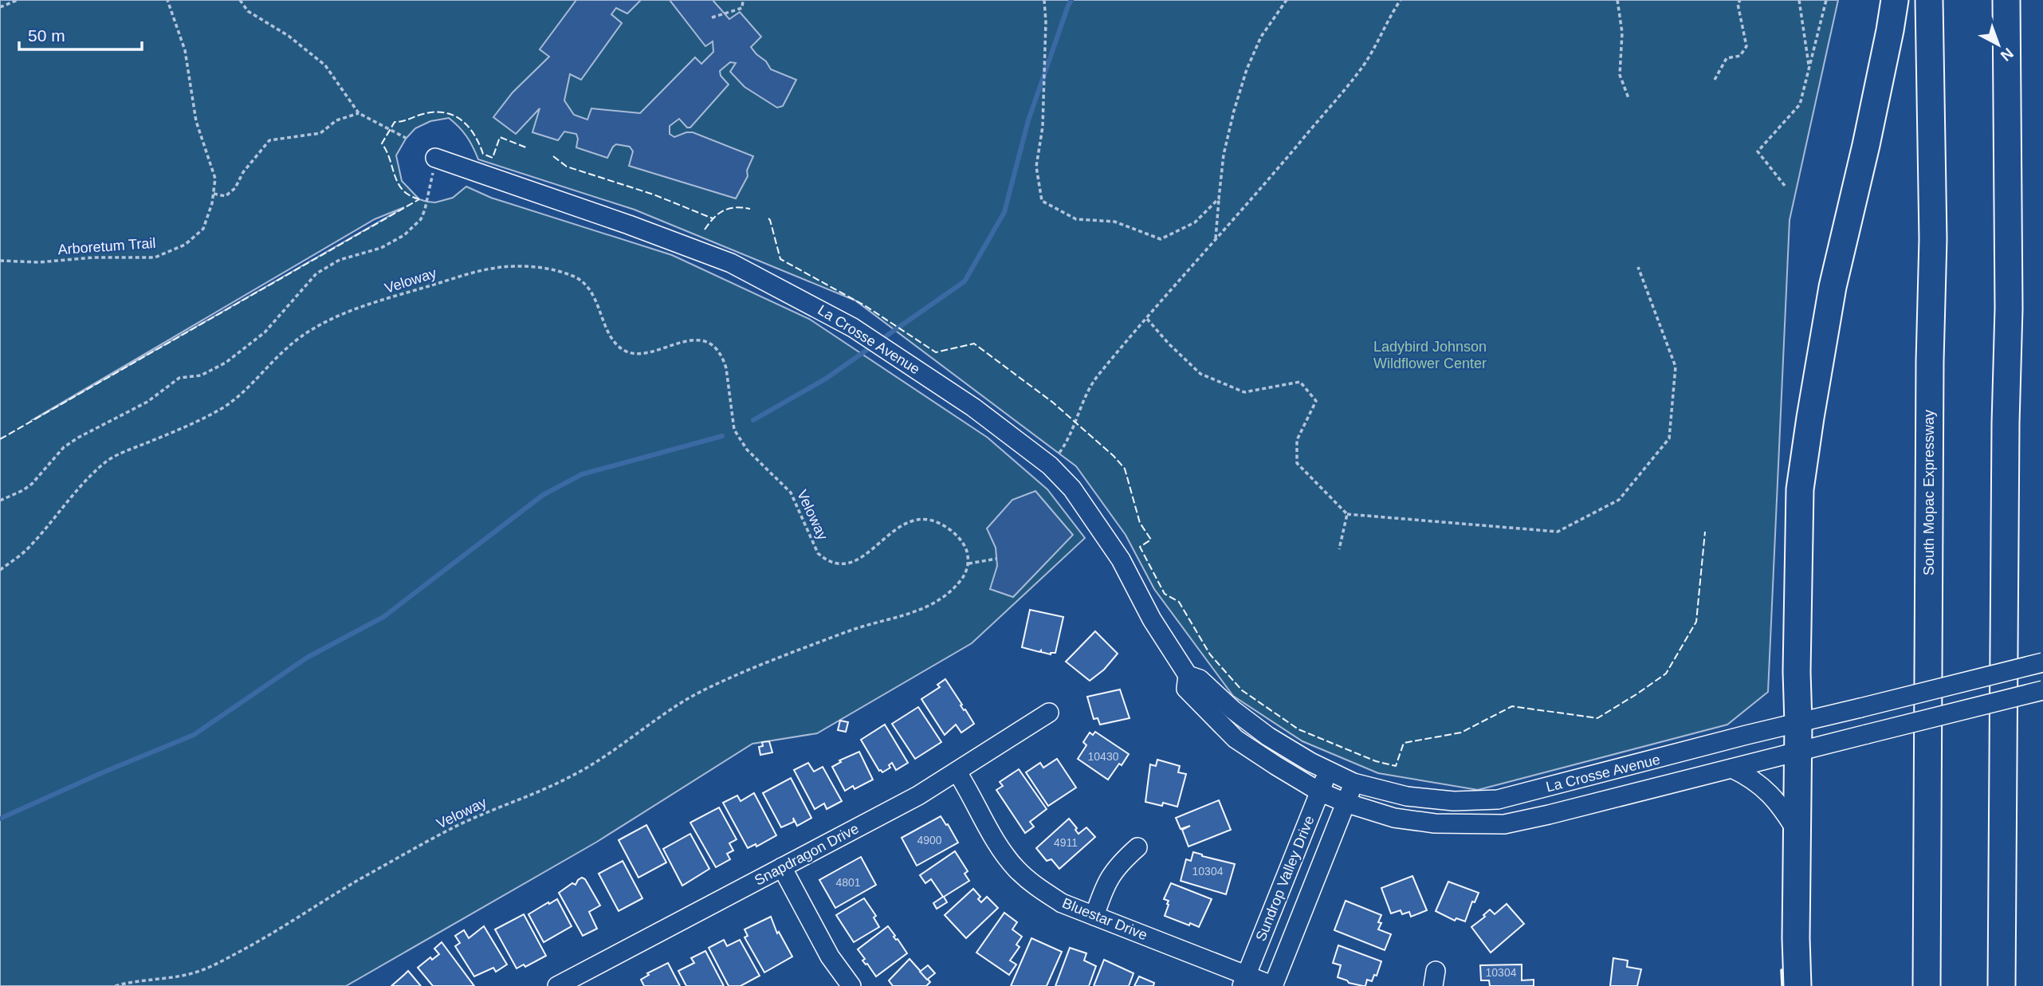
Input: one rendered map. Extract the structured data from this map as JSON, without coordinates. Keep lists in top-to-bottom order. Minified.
{"streets":{"highway":["South Mopac Expressway"],"street":["La Crosse Avenue","Snapdragon Drive","Sundrop Valley Drive","Bluestar Drive"],"path":["Arboretum Trail","Veloway"]},"crossings":[["La Crosse Avenue","Sundrop Valley Drive"],["Snapdragon Drive","Bluestar Drive"],["Sundrop Valley Drive","Bluestar Drive"]],"parks":["Ladybird Johnson Wildflower Center"],"house_numbers":["10430","4900","4911","10304","4801","10304"],"scale_bar":"50 m","north":"bottom right"}
